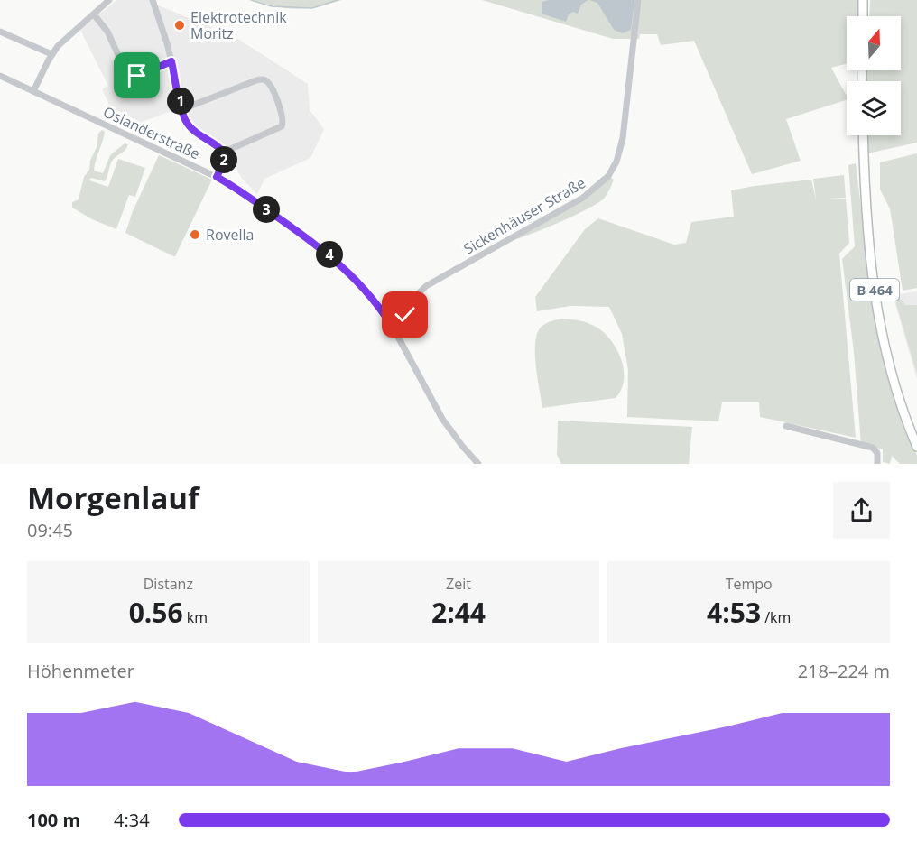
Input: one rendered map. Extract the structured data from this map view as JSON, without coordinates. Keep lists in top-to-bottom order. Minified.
{"streets":{"main road":["B 464"],"street":["Osianderstraße","Sickenhäuser Straße"]},"crossings":[["Osianderstraße","Sickenhäuser Straße"]],"places":["Elektrotechnik Moritz","Rovella"],"north":"top","page":{"pins":["1","2","3","4"],"heading":["Morgenlauf","09:45"],"stats":[["Distanz","0.56 km"],["Zeit","2:44"],["Tempo","4:53 /km"]],"chart":["Höhenmeter","218–224 m"],"list":[{"name":"100 m","note":"4:34"}]}}
